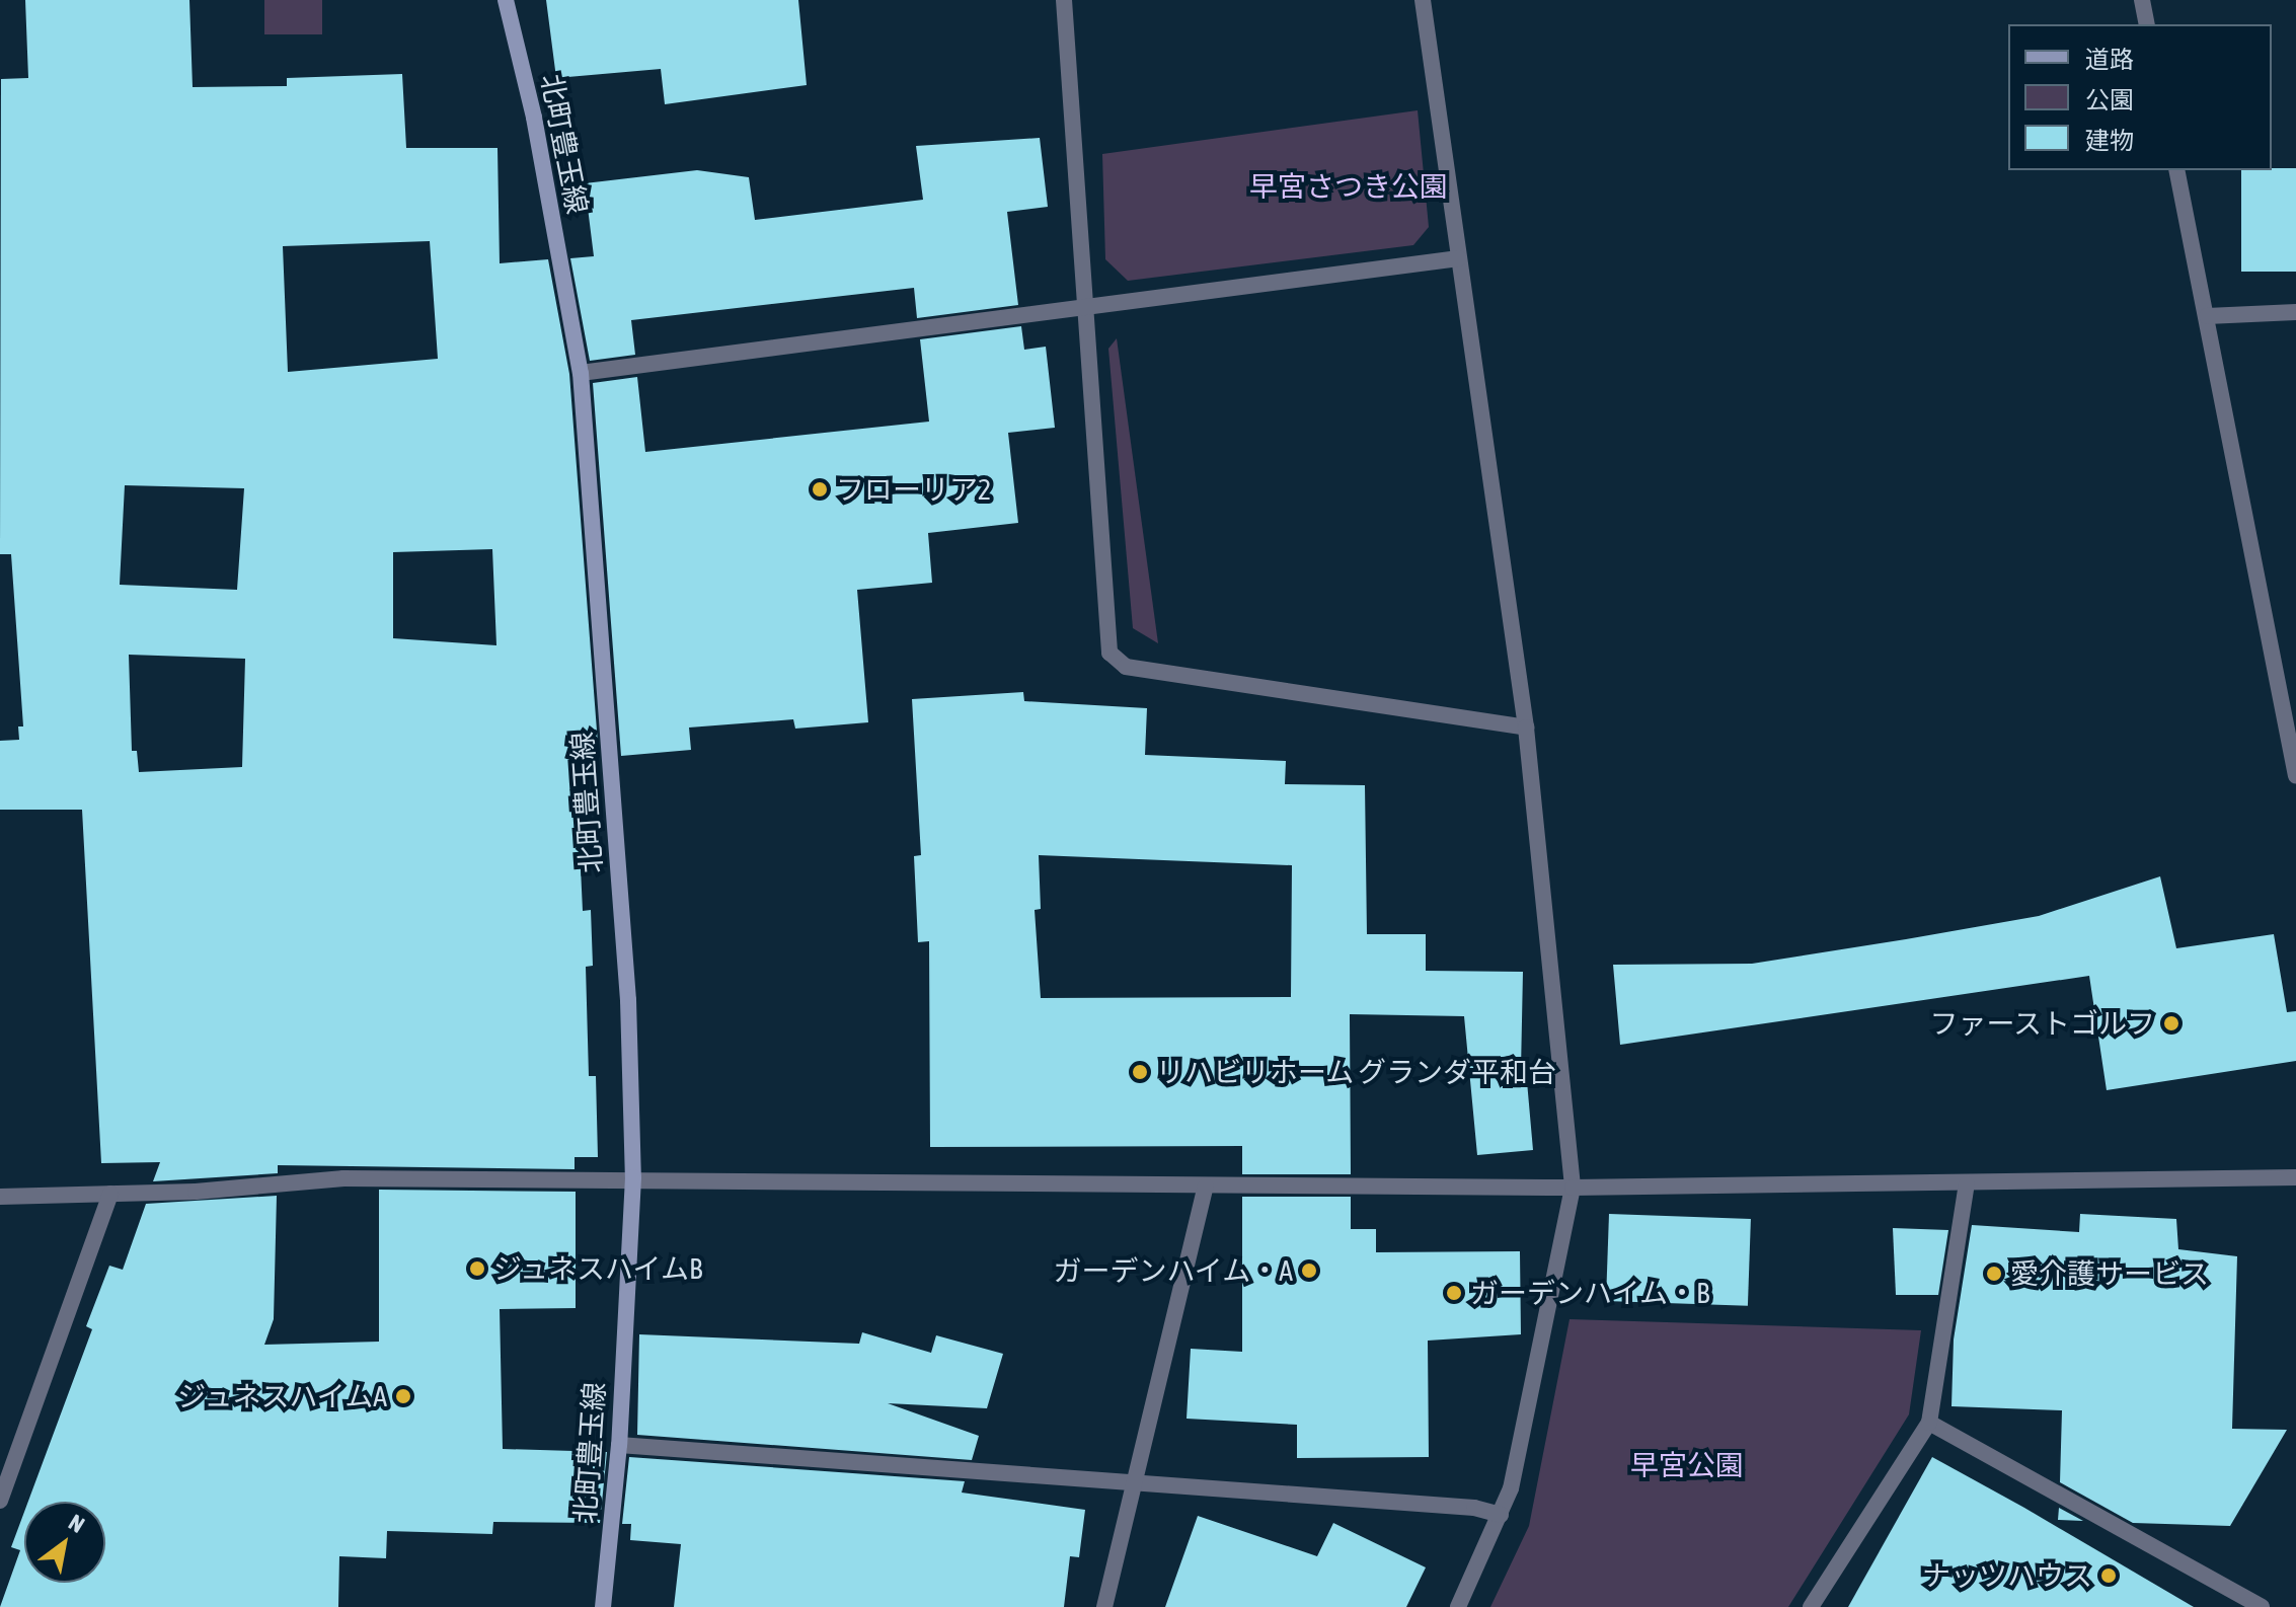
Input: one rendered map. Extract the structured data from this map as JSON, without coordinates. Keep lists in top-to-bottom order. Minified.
{"streets":{"main road":["北町豊玉線"]},"parks":["早宮さつき公園","早宮公園"],"places":["フローリア2","ファーストゴルフ","リハビリホーム グランダ平和台","ジュネスハイムB","ガーデンハイム・A","愛介護サービス","ガーデンハイム・B","ジュネスハイムA","ナッツハウス"],"legend":["道路","公園","建物"],"north":"top right"}
